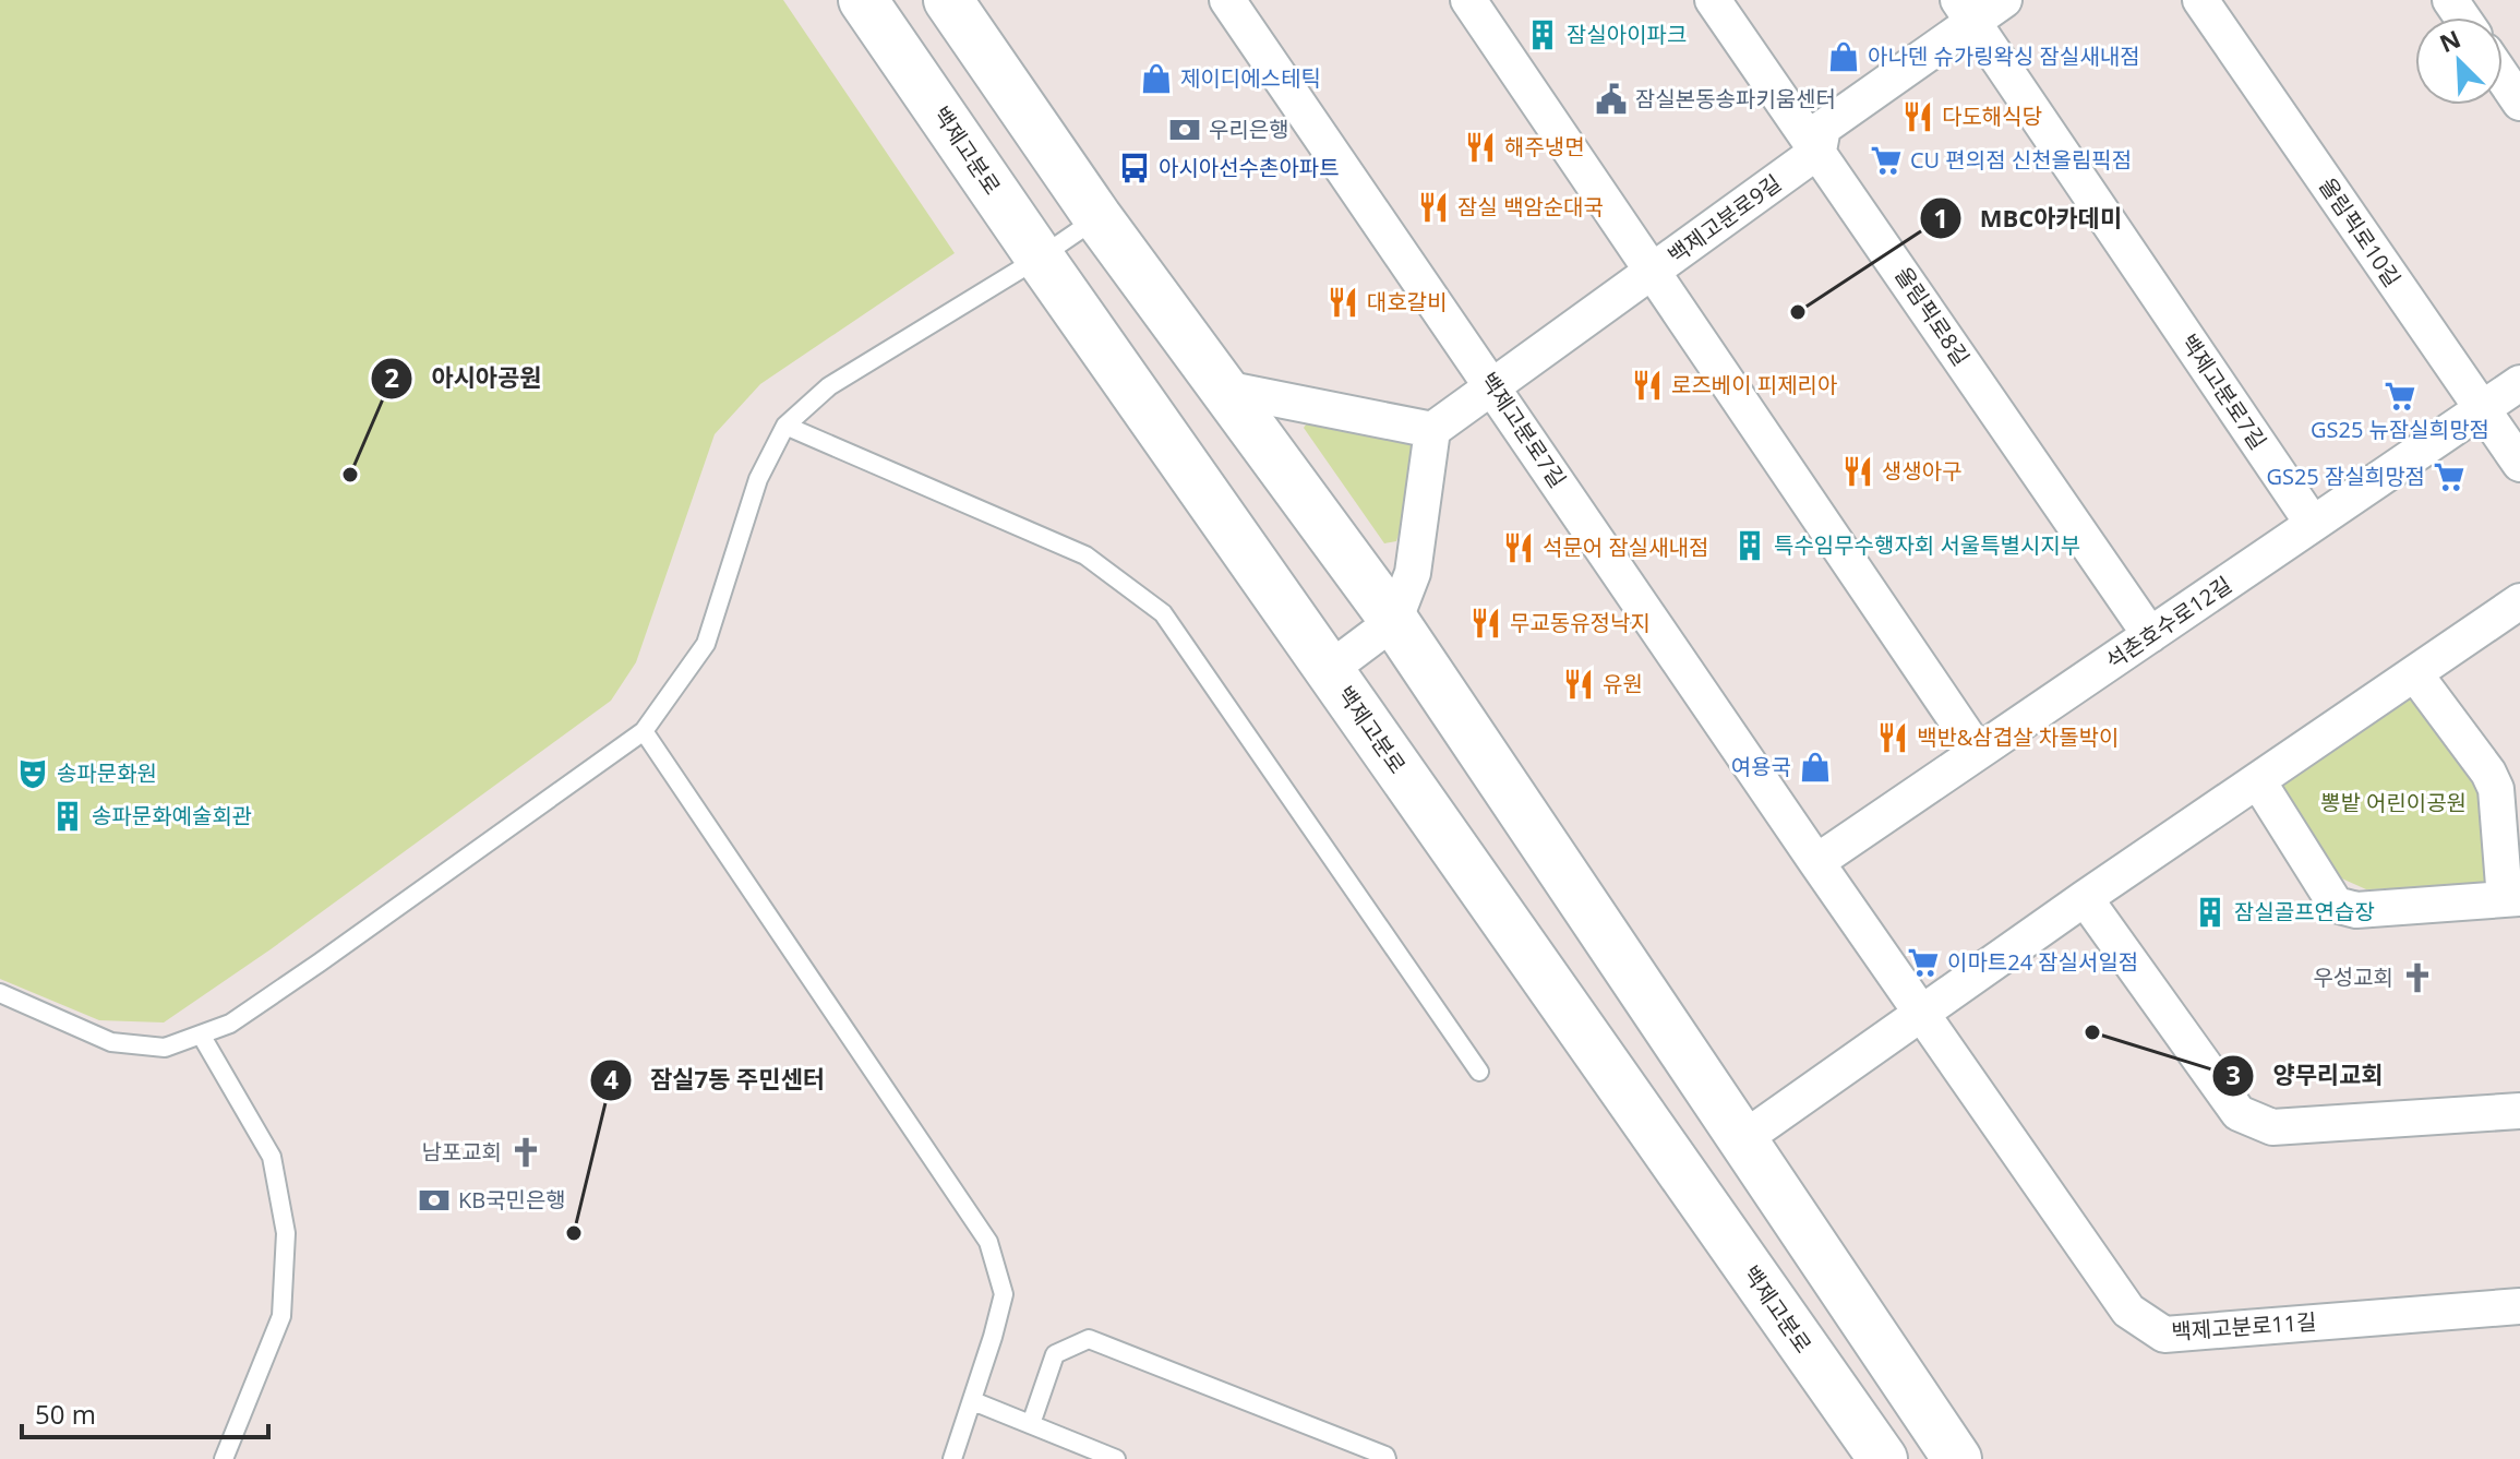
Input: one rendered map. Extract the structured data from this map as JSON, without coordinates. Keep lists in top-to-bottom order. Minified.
{"streets":{"main road":["백제고분로"],"street":["백제고분로9길","올림픽로10길","올림픽로8길","백제고분로7길","석촌호수로12길","백제고분로11길"]},"crossings":[["백제고분로9길","올림픽로8길"],["백제고분로9길","백제고분로7길"],["올림픽로10길","석촌호수로12길"],["올림픽로8길","석촌호수로12길"],["백제고분로7길","석촌호수로12길"],["백제고분로7길","백제고분로11길"],["석촌호수로12길","백제고분로11길"]],"parks":["뽕밭 어린이공원"],"places":{"building":["잠실아이파크","특수임무수행자회 서울특별시지부","송파문화예술회관","잠실골프연습장"],"shop":["아나덴 슈가링왁싱 잠실새내점","제이디에스테틱","여용국"],"public building":["잠실본동송파키움센터"],"restaurant":["다도해식당","해주냉면","잠실 백암순대국","대호갈비","로즈베이 피제리아","생생아구","석문어 잠실새내점","무교동유정낙지","유원","백반&삼겹살 차돌박이"],"bank":["우리은행","KB국민은행"],"supermarket":["CU 편의점 신천올림픽점","GS25 뉴잠실희망점","GS25 잠실희망점","이마트24 잠실서일점"],"bus stop":["아시아선수촌아파트"],"other":["MBC아카데미","아시아공원","양무리교회","잠실7동 주민센터"],"theatre":["송파문화원"],"church":["우성교회","남포교회"]},"scale_bar":"50 m","north":"top left"}
